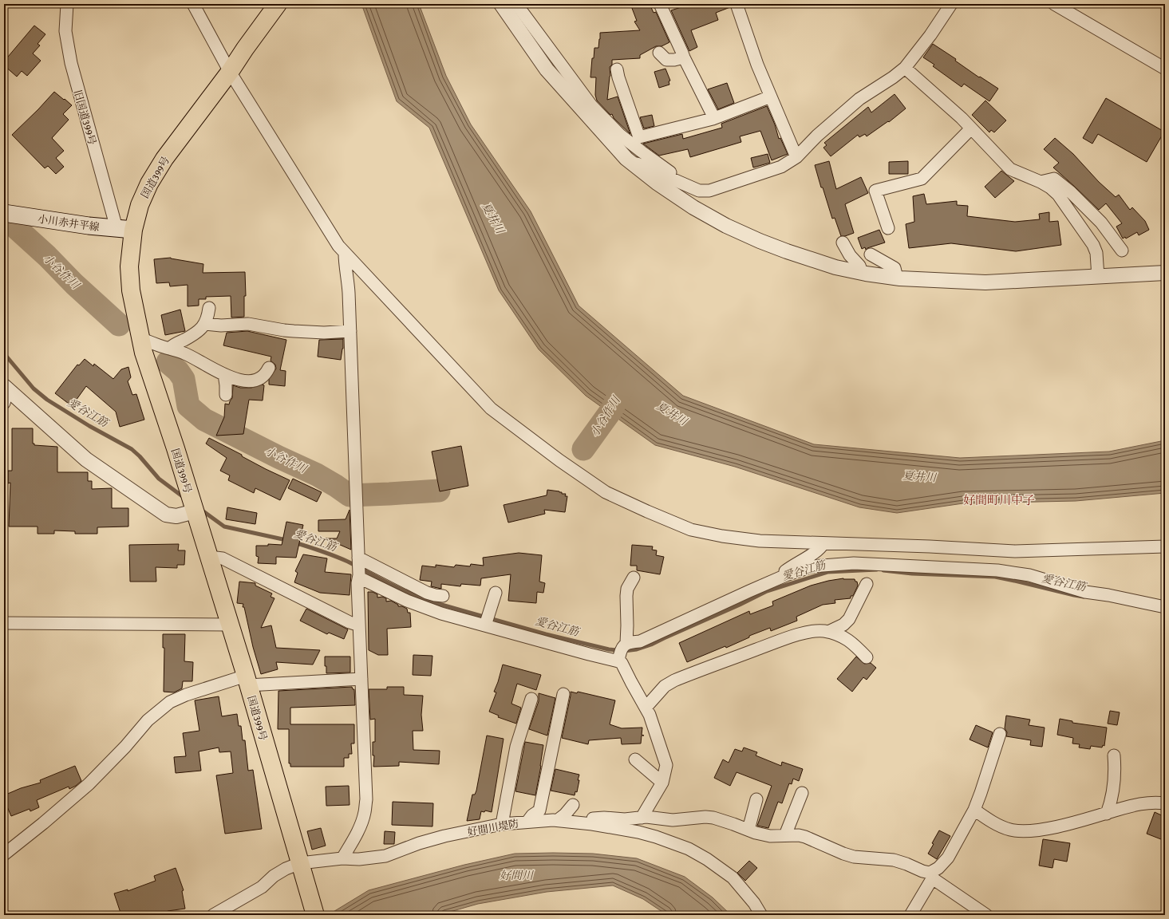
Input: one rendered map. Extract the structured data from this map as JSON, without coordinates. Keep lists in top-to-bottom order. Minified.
{"streets":{"highway":["国道399号"],"main road":["小川赤井平線"],"street":["旧国道399号","好間川堤防"]},"crossings":[["旧国道399号","国道399号"],["旧国道399号","小川赤井平線"],["国道399号","小川赤井平線"],["国道399号","好間川堤防"]],"districts":["好間町川中子"],"water":["夏井川","小谷作川","愛谷江筋","好間川"]}
